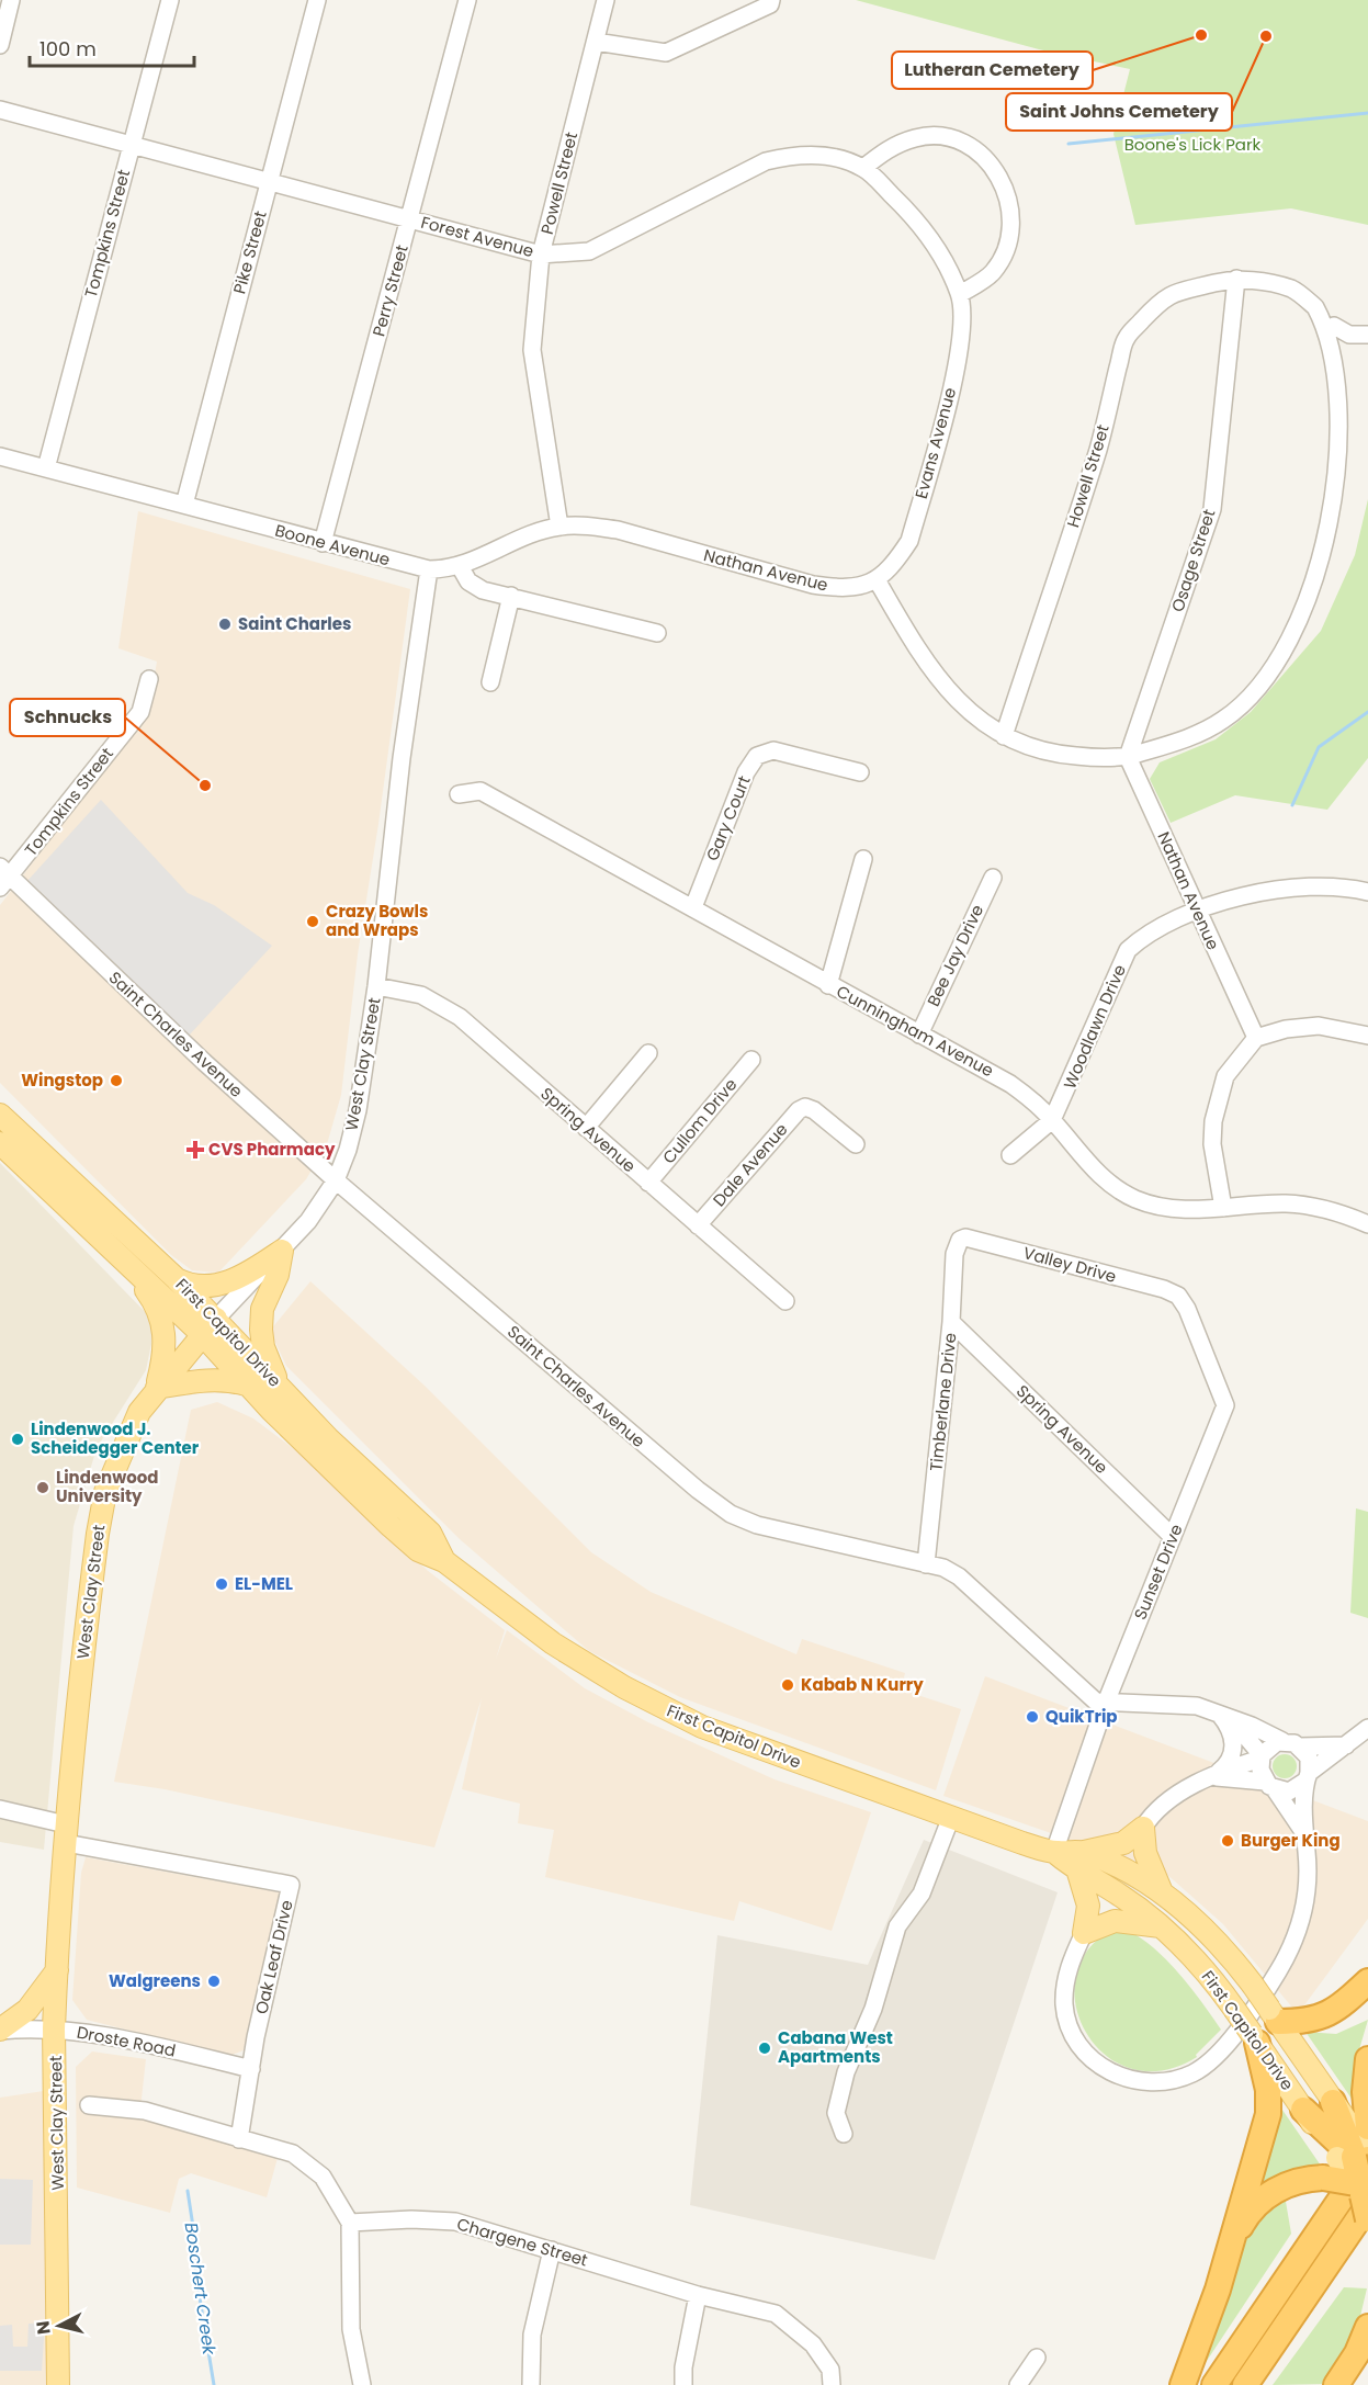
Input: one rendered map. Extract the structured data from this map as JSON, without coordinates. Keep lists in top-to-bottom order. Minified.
{"streets":{"main road":["West Clay Street","First Capitol Drive"],"street":["Powell Street","Tompkins Street","Forest Avenue","Pike Street","Perry Street","Evans Avenue","Howell Street","Boone Avenue","Osage Street","Nathan Avenue","Gary Court","Bee Jay Drive","Woodlawn Drive","Cunningham Avenue","Saint Charles Avenue","Cullom Drive","Spring Avenue","Dale Avenue","Valley Drive","Timberlane Drive","Sunset Drive","Oak Leaf Drive","Droste Road","Chargene Street"]},"crossings":[["Powell Street","Forest Avenue"],["Powell Street","Nathan Avenue"],["Tompkins Street","Forest Avenue"],["Tompkins Street","Boone Avenue"],["Tompkins Street","Saint Charles Avenue"],["Forest Avenue","Pike Street"],["Forest Avenue","Perry Street"],["Forest Avenue","Evans Avenue"],["Pike Street","Boone Avenue"],["Perry Street","Boone Avenue"],["Evans Avenue","Nathan Avenue"],["Howell Street","Osage Street"],["Boone Avenue","Nathan Avenue"],["Boone Avenue","West Clay Street"],["Osage Street","Nathan Avenue"],["Nathan Avenue","Woodlawn Drive"],["Gary Court","Cunningham Avenue"],["Bee Jay Drive","Cunningham Avenue"],["Woodlawn Drive","Cunningham Avenue"],["Saint Charles Avenue","West Clay Street"],["Saint Charles Avenue","Timberlane Drive"],["Saint Charles Avenue","Sunset Drive"],["West Clay Street","Spring Avenue"],["West Clay Street","First Capitol Drive"],["West Clay Street","Oak Leaf Drive"],["West Clay Street","Droste Road"],["Cullom Drive","Spring Avenue"],["Spring Avenue","Dale Avenue"],["Spring Avenue","Timberlane Drive"],["Spring Avenue","Sunset Drive"],["Valley Drive","Timberlane Drive"],["Valley Drive","Sunset Drive"],["First Capitol Drive","Sunset Drive"],["Oak Leaf Drive","Droste Road"]],"water":["Boschert Creek"],"parks":["Boone's Lick Park"],"places":{"other":["Lutheran Cemetery","Saint Johns Cemetery","Saint Charles","Schnucks","Crazy Bowls and Wraps","Wingstop","Lindenwood J. Scheidegger Center","Lindenwood University","EL-MEL","Kabab N Kurry","QuikTrip","Burger King","Walgreens","Cabana West Apartments"],"health":["CVS Pharmacy"]},"scale_bar":"100 m","north":"left"}
